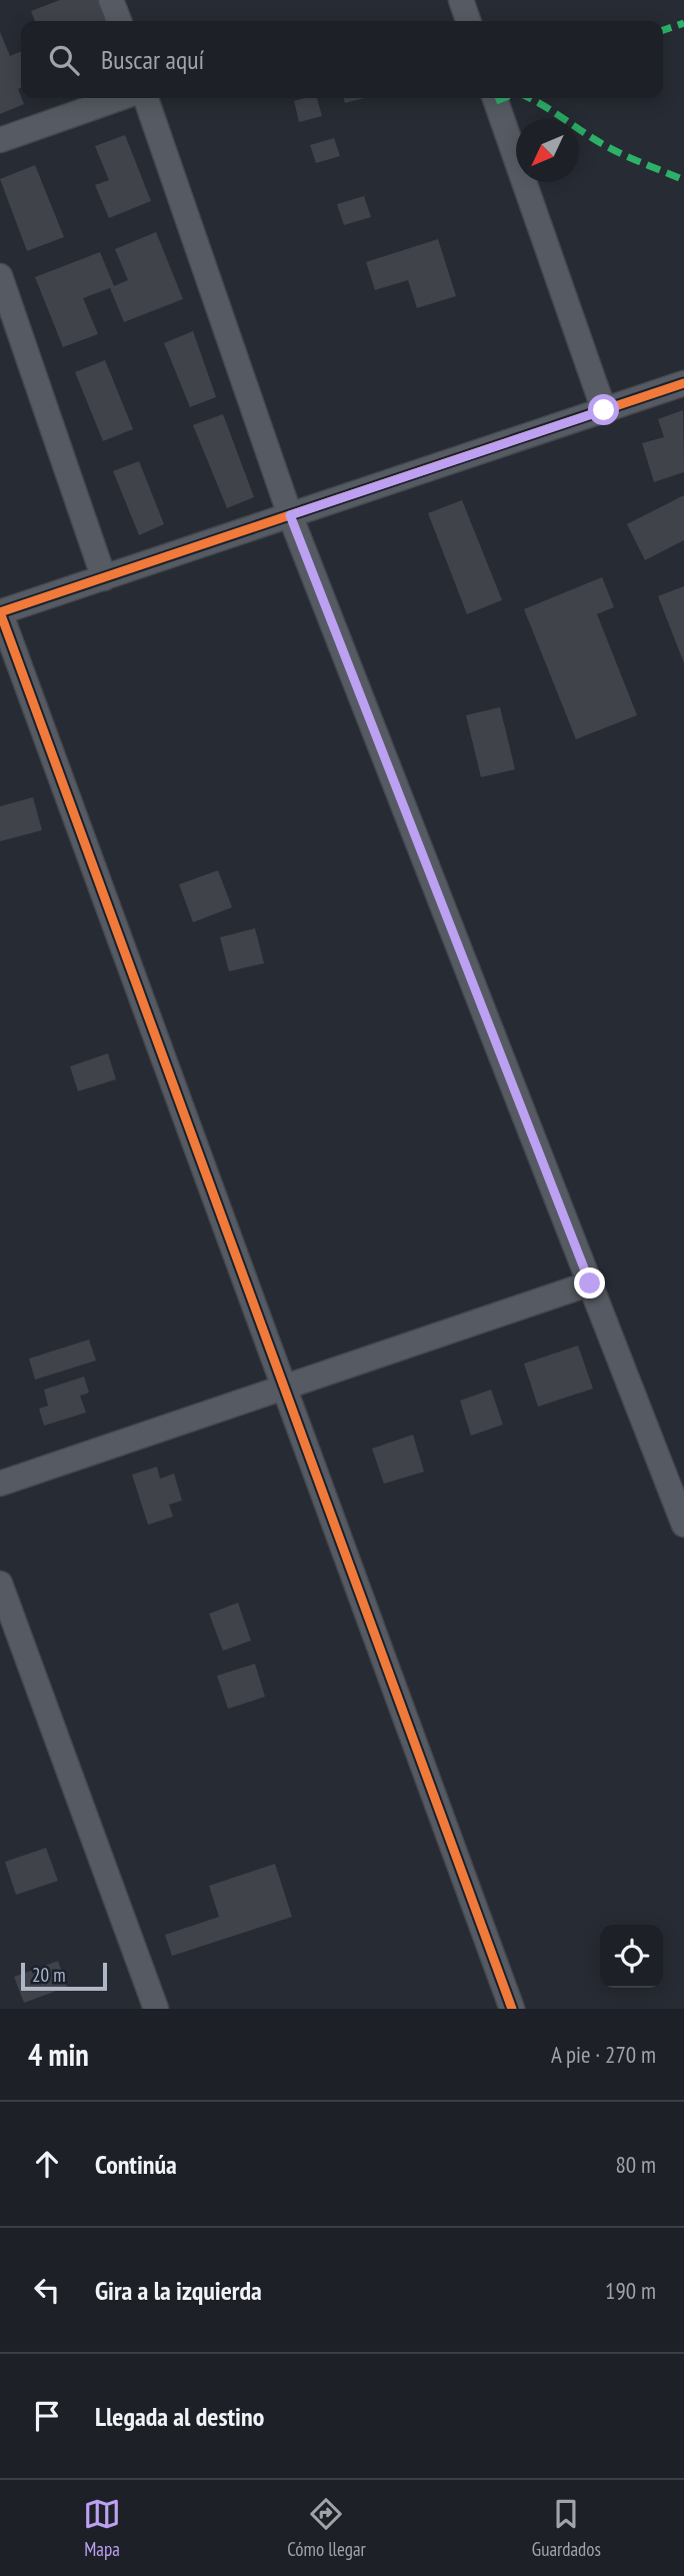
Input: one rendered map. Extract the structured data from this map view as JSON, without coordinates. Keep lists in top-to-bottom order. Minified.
{"scale_bar":"20 m","north":"bottom left","page":{"search":"Buscar aquí","scale":"20 m","heading":["4 min","A pie · 270 m"],"list":[["Continúa","80 m"],["Gira a la izquierda","190 m"],"Llegada al destino"],"nav":["Mapa","Cómo llegar","Guardados"]}}
